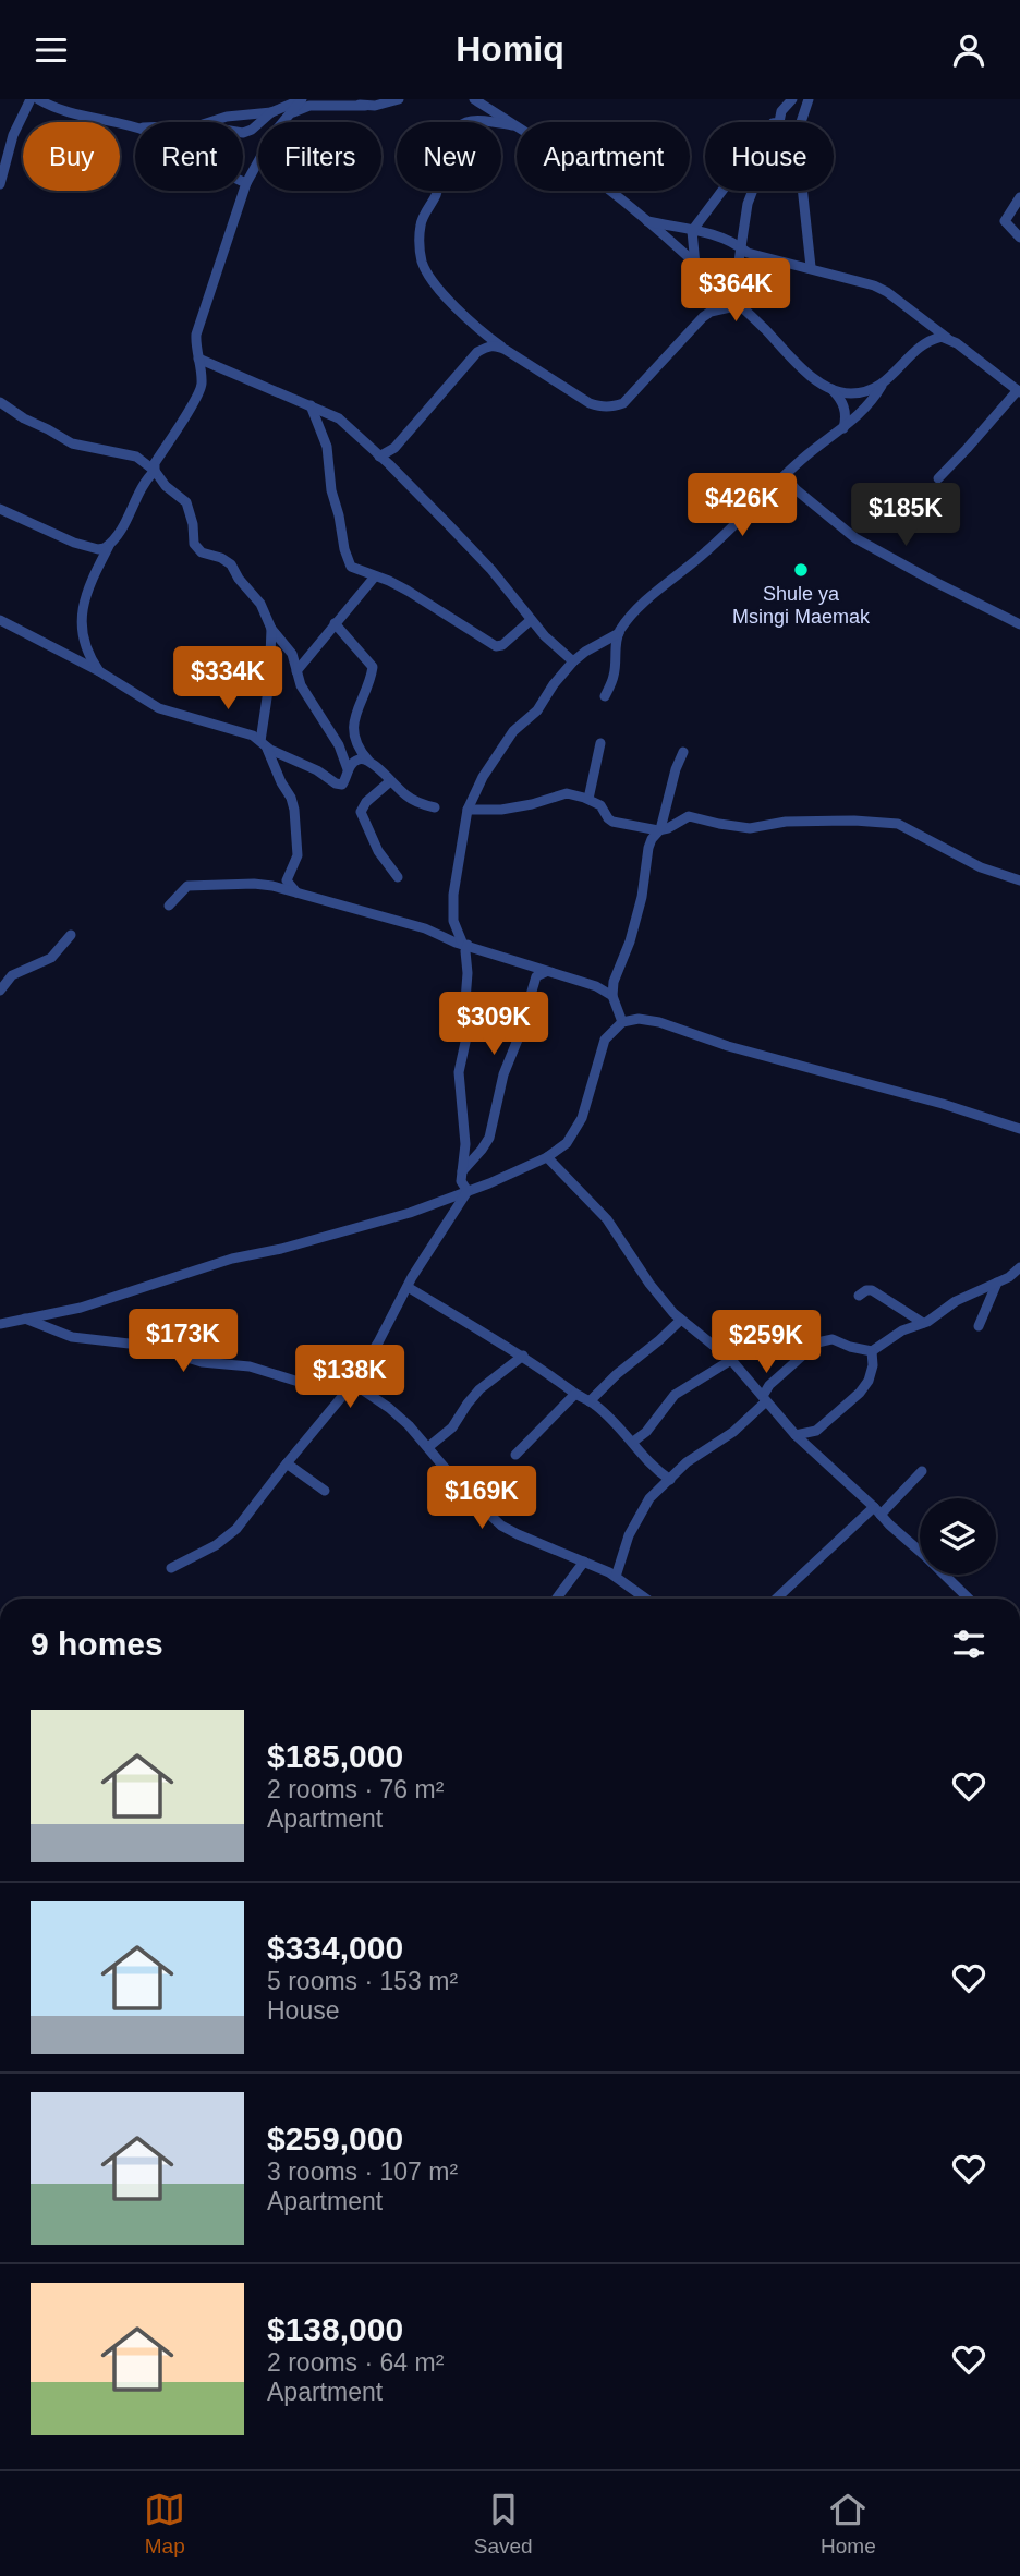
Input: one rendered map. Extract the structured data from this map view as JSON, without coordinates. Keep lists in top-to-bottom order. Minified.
{"places":["Shule ya Msingi Maemak"],"page":{"header":"Homiq","chip":["Buy","Rent","Filters","New","Apartment","House"],"price":["$364K","$426K","$185K","$334K","$309K","$173K","$259K","$138K","$169K"],"heading":"9 homes","list":[{"name":"$185,000","note":"2 rooms · 76 m² · Apartment"},{"name":"$334,000","note":"5 rooms · 153 m² · House"},{"name":"$259,000","note":"3 rooms · 107 m² · Apartment"},{"name":"$138,000","note":"2 rooms · 64 m² · Apartment"}],"tabs":["Map","Saved","Home"]}}
